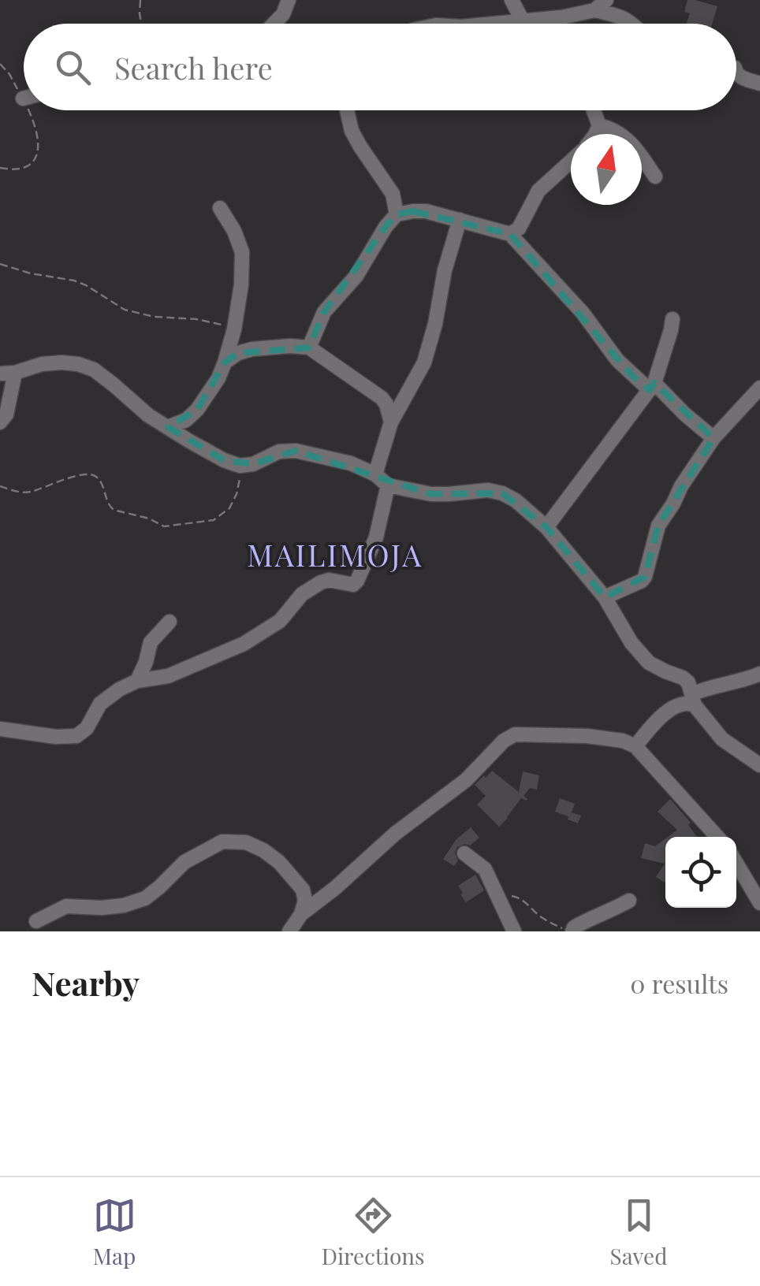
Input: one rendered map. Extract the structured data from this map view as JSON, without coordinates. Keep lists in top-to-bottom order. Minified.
{"districts":["MAILIMOJA"],"north":"top","page":{"search":"Search here","heading":["Nearby","0 results"],"nav":["Map","Directions","Saved"]}}
